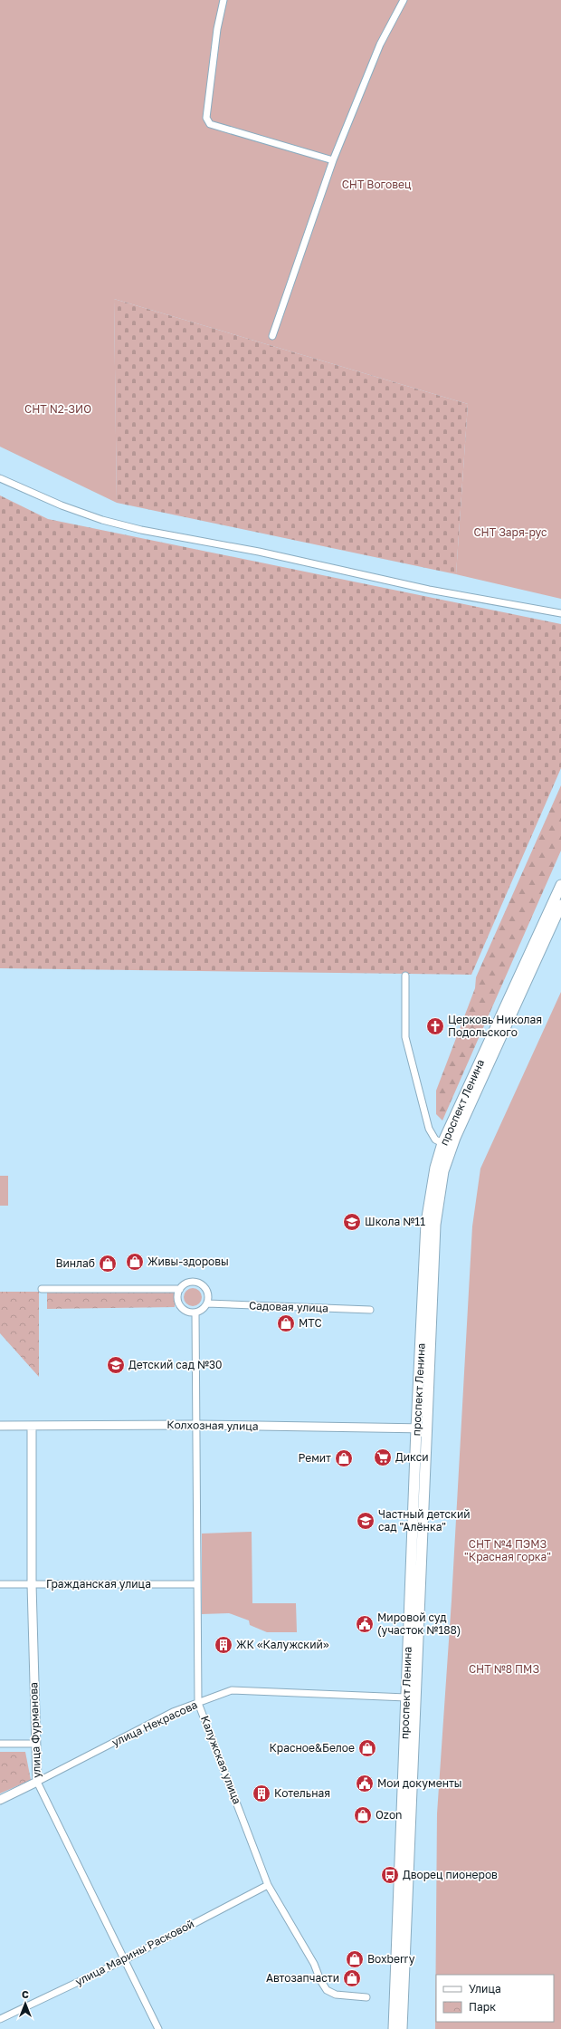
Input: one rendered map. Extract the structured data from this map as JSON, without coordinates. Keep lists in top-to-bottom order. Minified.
{"streets":{"main road":["проспект Ленина"],"street":["Садовая улица","Колхозная улица","Гражданская улица","улица Некрасова","улица Фурманова","Калужская улица","улица Марины Расковой"]},"crossings":[["проспект Ленина","Колхозная улица"],["проспект Ленина","улица Некрасова"],["Садовая улица","Калужская улица"],["Колхозная улица","улица Фурманова"],["Колхозная улица","Калужская улица"],["Гражданская улица","улица Фурманова"],["Гражданская улица","Калужская улица"],["улица Некрасова","улица Фурманова"],["улица Некрасова","Калужская улица"],["улица Фурманова","улица Марины Расковой"],["Калужская улица","улица Марины Расковой"]],"parks":["СНТ Воговец","СНТ N2-ЗИО","СНТ Заря-рус","СНТ №4 ПЭМЗ \"Красная горка\"","СНТ №8 ПМЗ"],"places":{"church":["Церковь Николая Подольского"],"school or university":["Школа №11","Детский сад №30","Частный детский сад \"Алёнка\""],"shop":["Живы-здоровы","Винлаб","МТС","Ремит","Красное&Белое","Ozon","Boxberry","Автозапчасти"],"supermarket":["Дикси"],"public building":["Мировой суд (участок №188)","Мои документы"],"building":["ЖК «Калужский»","Котельная"],"bus stop":["Дворец пионеров"]},"legend":["Улица","Парк"],"north":"top"}
